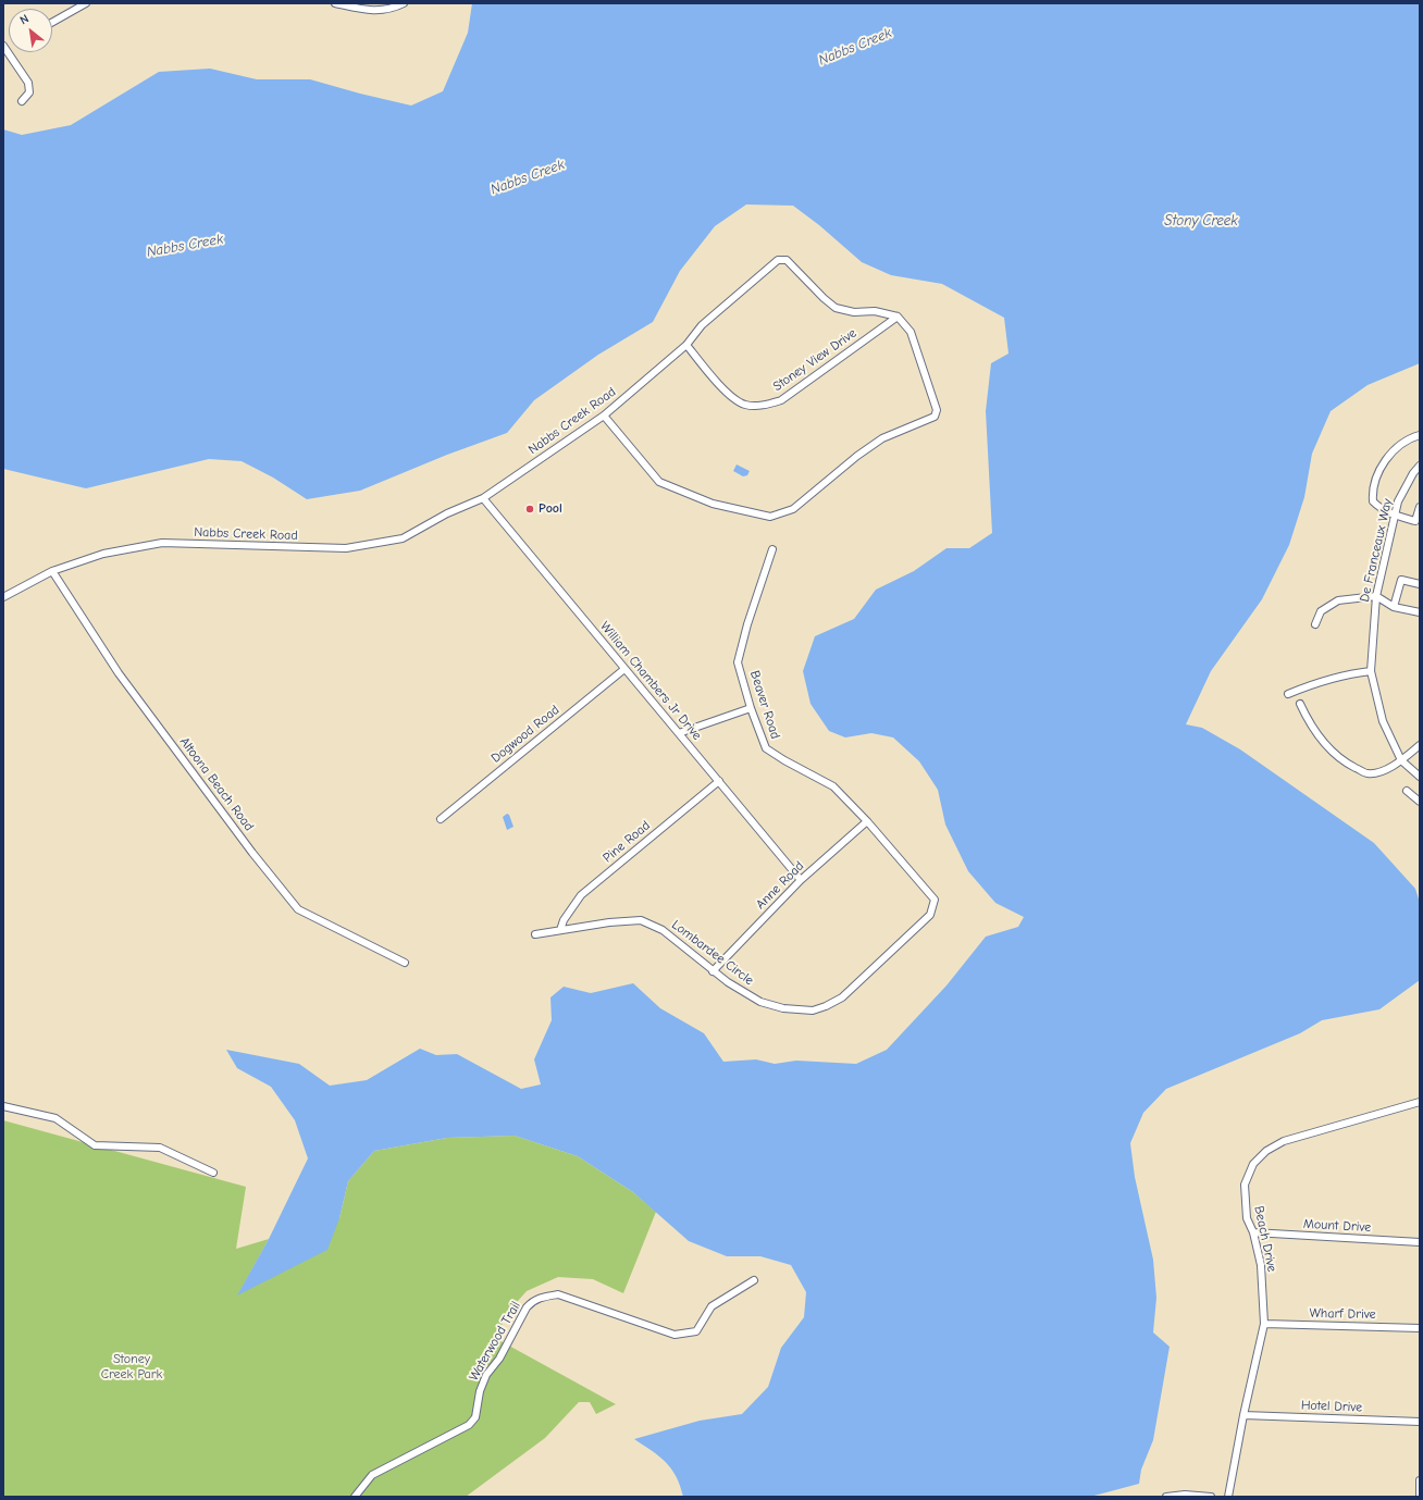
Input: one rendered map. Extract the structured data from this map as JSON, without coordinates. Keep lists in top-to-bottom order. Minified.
{"streets":{"street":["Stoney View Drive","Nabbs Creek Road","De Franceaux Way","William Chambers Jr Drive","Beaver Road","Dogwood Road","Altoona Beach Road","Pine Road","Anne Road","Lombardee Circle","Mount Drive","Beach Drive","Wharf Drive","Waterwood Trail","Hotel Drive"]},"crossings":[["Stoney View Drive","Nabbs Creek Road"],["Nabbs Creek Road","William Chambers Jr Drive"],["Nabbs Creek Road","Altoona Beach Road"],["William Chambers Jr Drive","Dogwood Road"],["William Chambers Jr Drive","Pine Road"],["William Chambers Jr Drive","Anne Road"],["Beaver Road","Anne Road"],["Beaver Road","Lombardee Circle"],["Pine Road","Lombardee Circle"],["Anne Road","Lombardee Circle"],["Mount Drive","Beach Drive"],["Beach Drive","Wharf Drive"],["Beach Drive","Hotel Drive"]],"water":["Nabbs Creek","Stony Creek"],"parks":["Stoney Creek Park"],"places":["Pool"],"north":"top left"}
